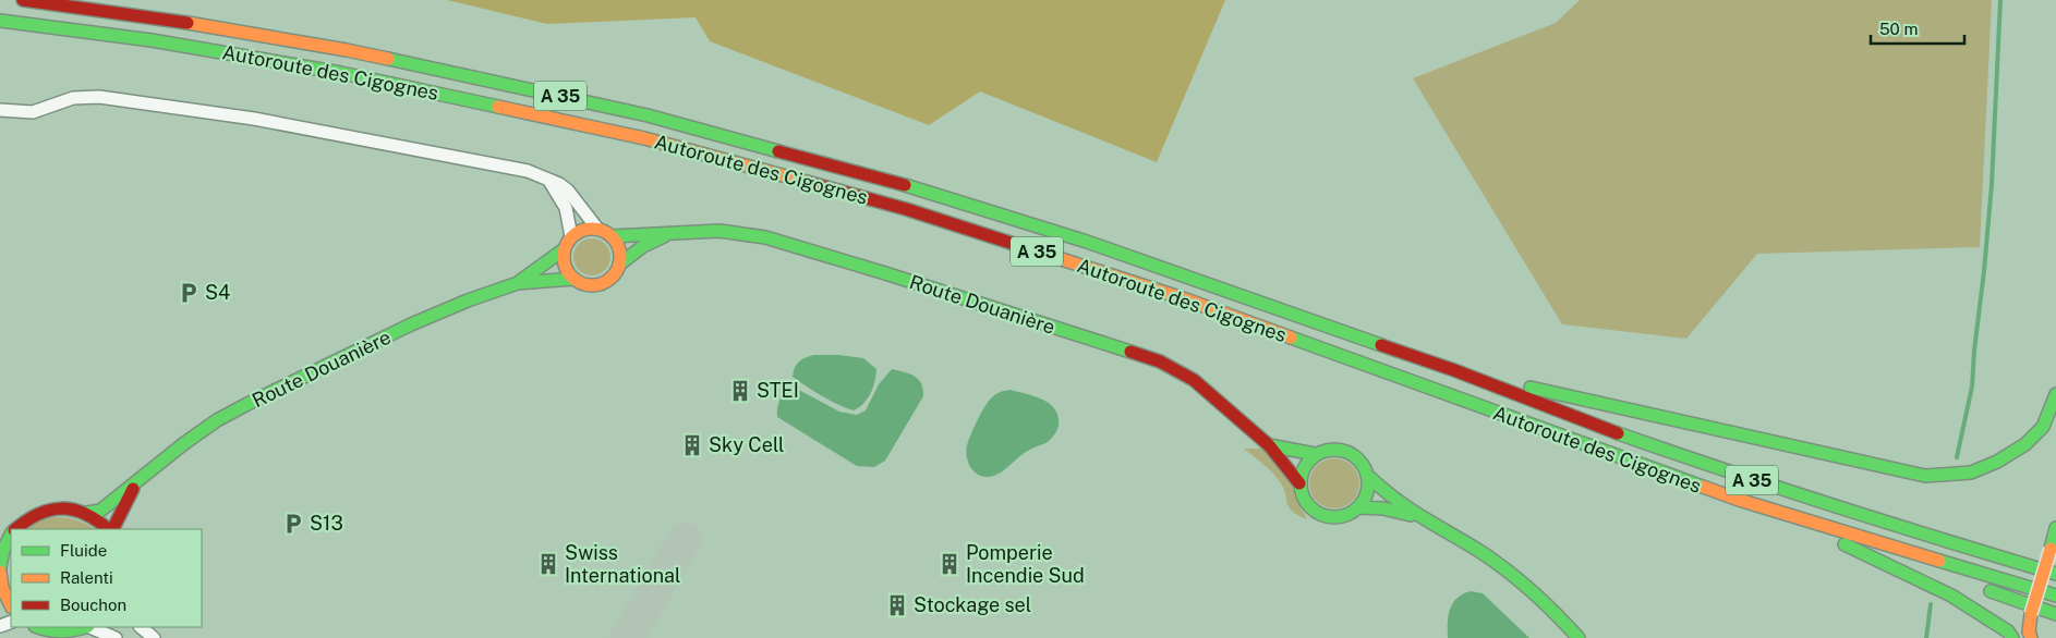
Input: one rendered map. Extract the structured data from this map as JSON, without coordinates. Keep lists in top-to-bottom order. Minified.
{"streets":{"main road":["Autoroute des Cigognes","A 35","Route Douanière"]},"places":{"parking":["S4","S13"],"building":["STEI","Sky Cell","Swiss International","Pomperie Incendie Sud","Stockage sel"]},"legend":["Fluide","Ralenti","Bouchon"],"scale_bar":"50 m"}
